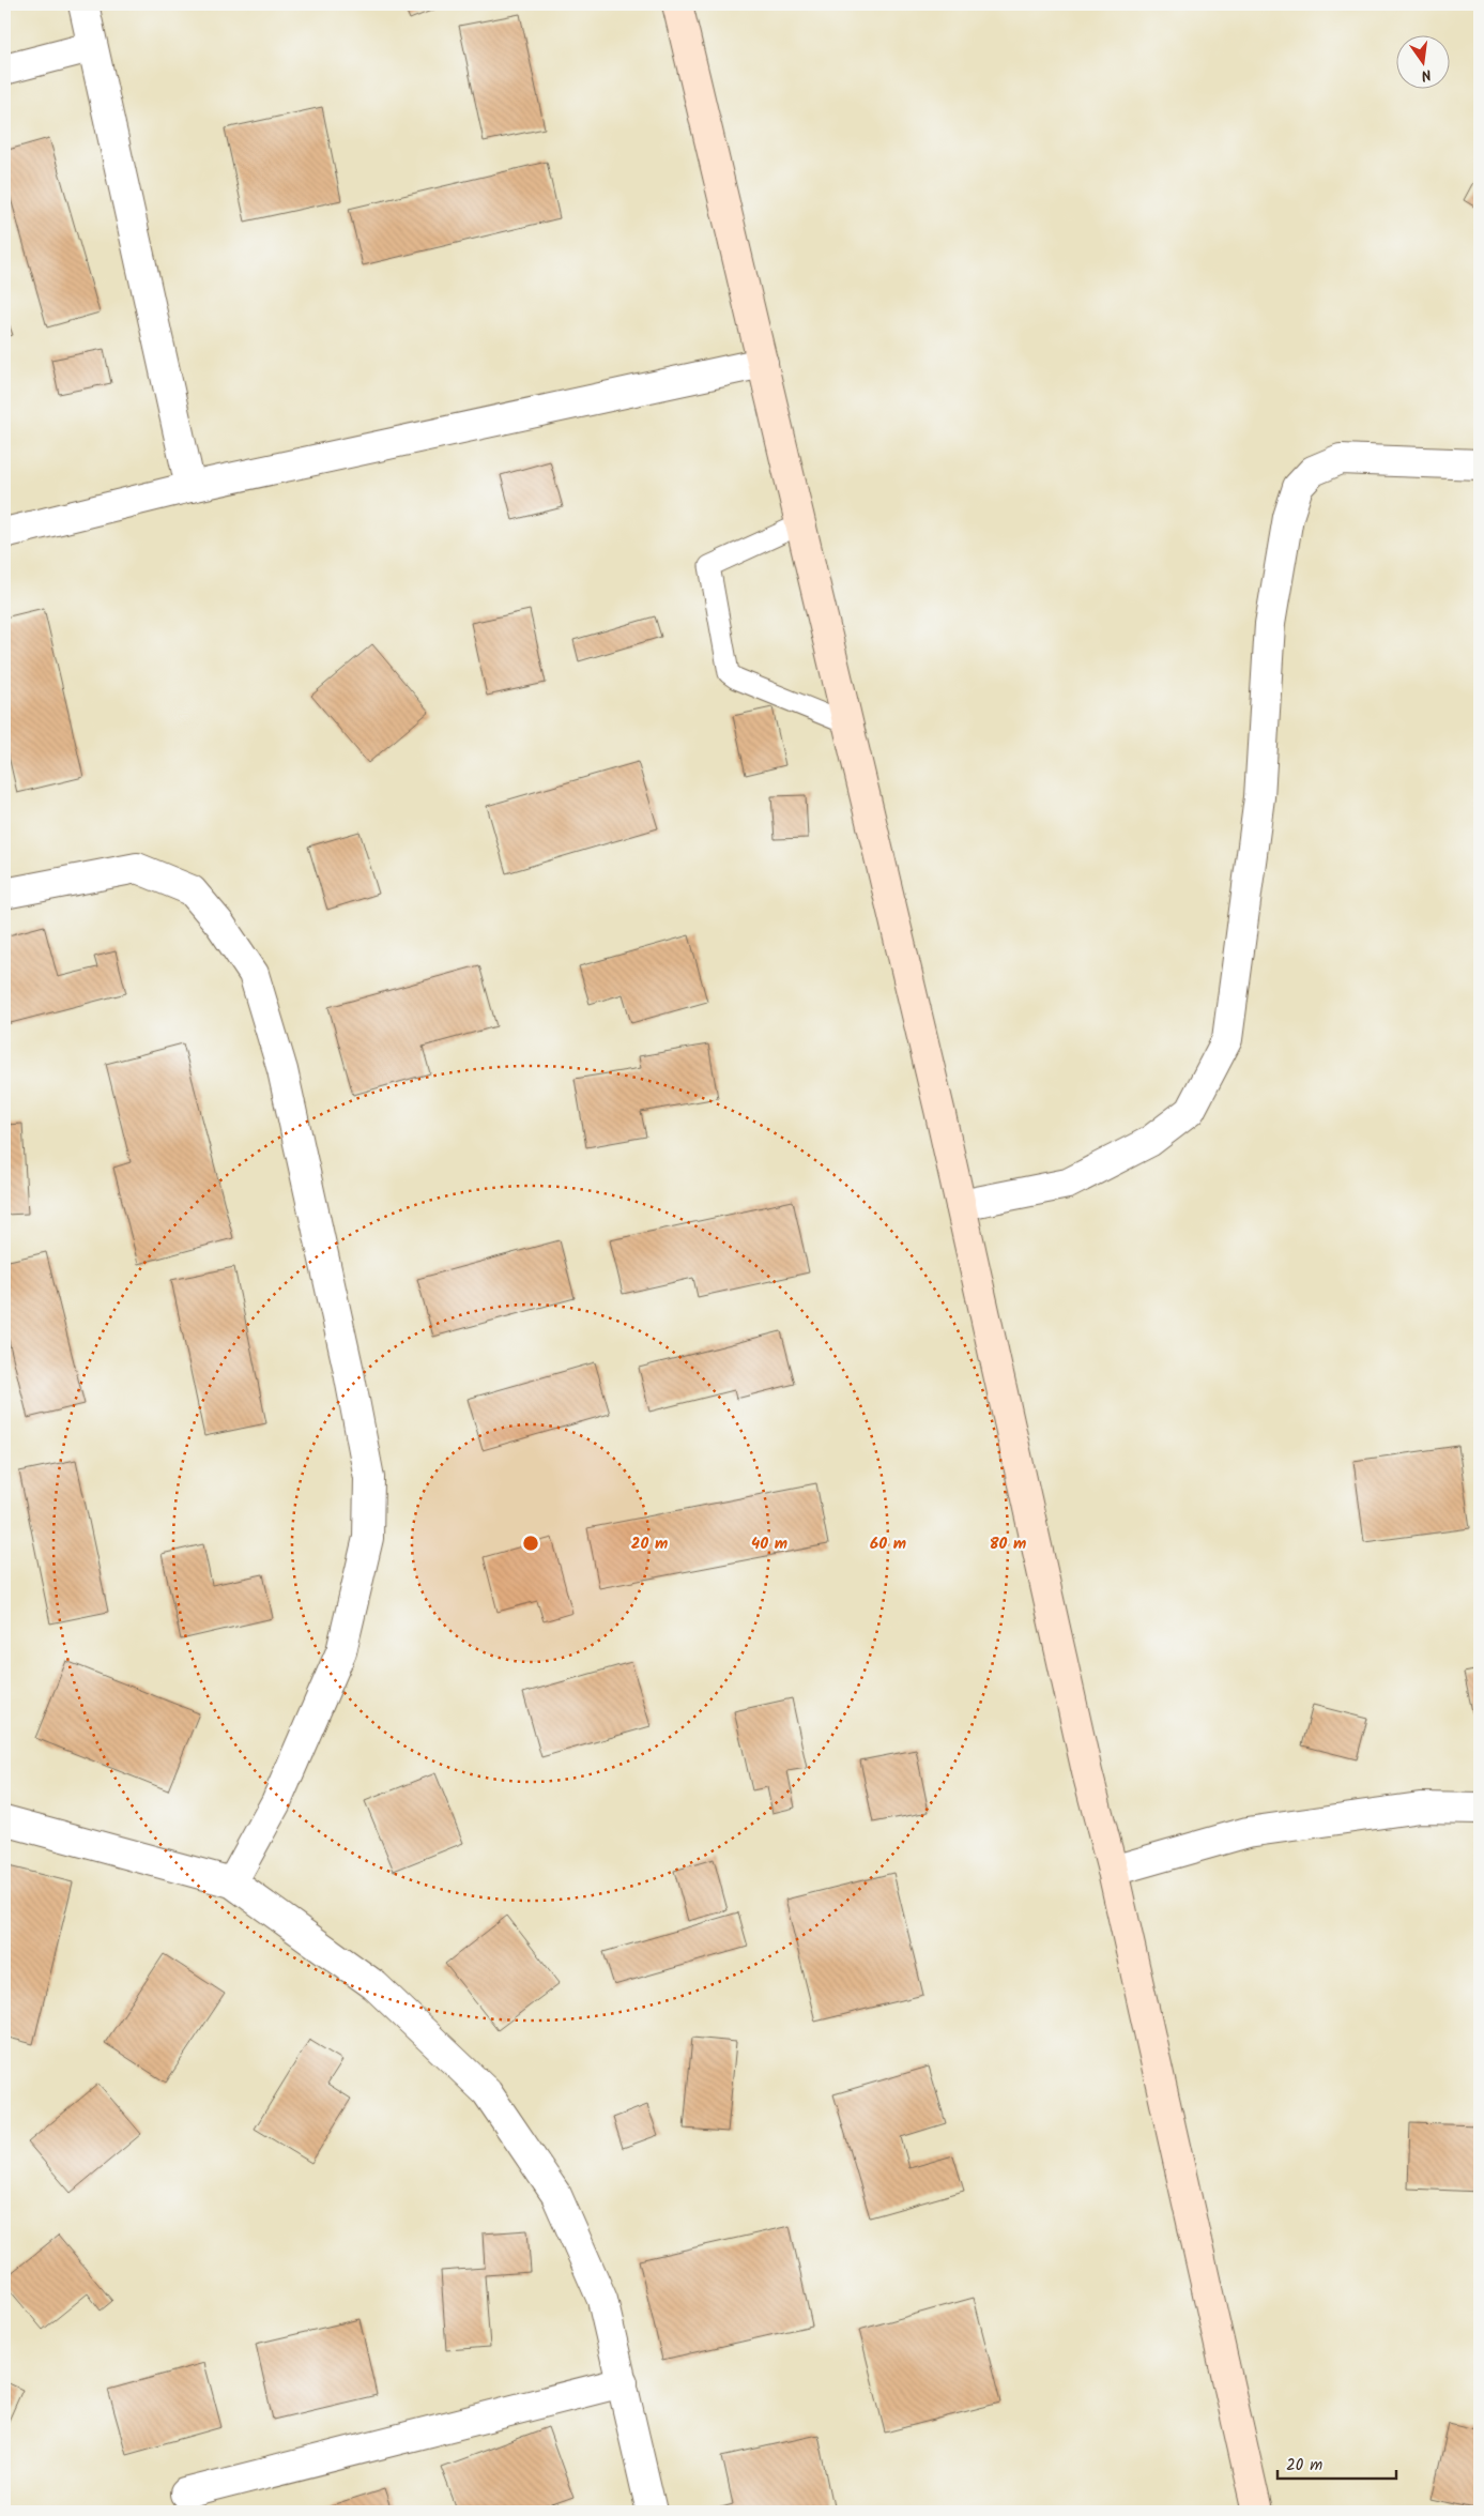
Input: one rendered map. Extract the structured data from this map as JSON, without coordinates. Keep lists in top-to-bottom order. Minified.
{"scale_bar":"20 m","north":"bottom","rings":["20 m","40 m","60 m","80 m"]}
